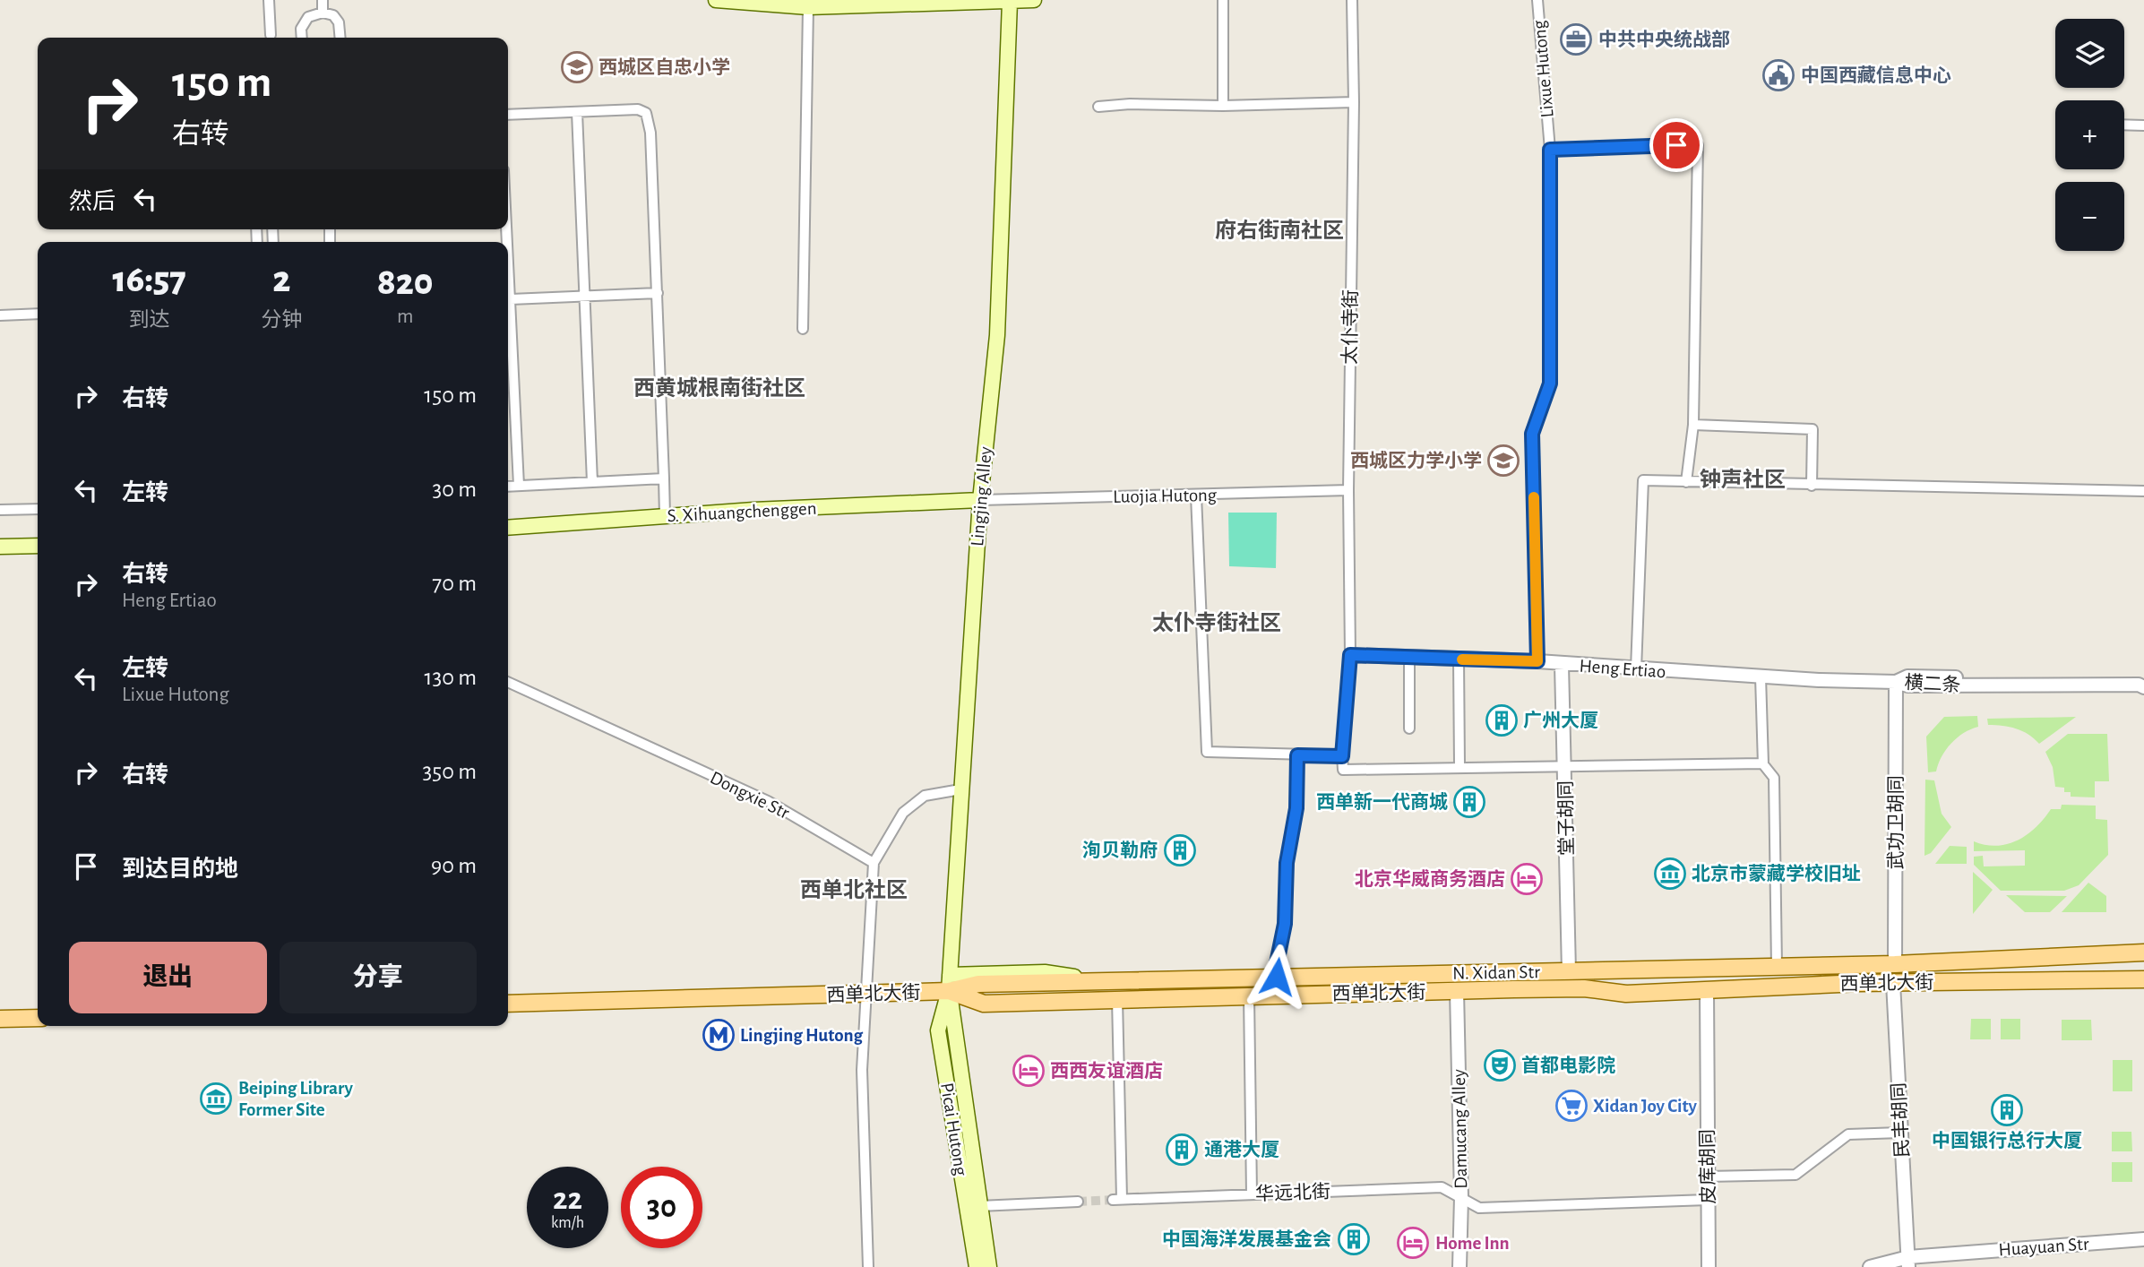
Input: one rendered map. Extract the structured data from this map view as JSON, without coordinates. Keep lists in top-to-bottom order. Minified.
{"streets":{"main road":["Lingjing Alley","S. Xihuangchenggen","N. Xidan Str","西单北大街","Picai Hutong"],"street":["Lixue Hutong","太仆寺街","Luojia Hutong","Heng Ertiao","横二条","Dongxie Str","堂子胡同","武功卫胡同","民丰胡同","Damucang Alley","皮库胡同","华远北街","Huayuan Str"]},"crossings":[["Lixue Hutong","Heng Ertiao"],["太仆寺街","Luojia Hutong"],["太仆寺街","Heng Ertiao"],["Luojia Hutong","Lingjing Alley"],["Luojia Hutong","S. Xihuangchenggen"],["Lingjing Alley","S. Xihuangchenggen"],["Lingjing Alley","N. Xidan Str"],["Lingjing Alley","西单北大街"],["Lingjing Alley","Picai Hutong"],["Heng Ertiao","横二条"],["Heng Ertiao","堂子胡同"],["Heng Ertiao","武功卫胡同"],["横二条","武功卫胡同"],["堂子胡同","N. Xidan Str"],["堂子胡同","西单北大街"],["武功卫胡同","西单北大街"],["N. Xidan Str","西单北大街"],["N. Xidan Str","Picai Hutong"],["西单北大街","民丰胡同"],["西单北大街","Picai Hutong"],["西单北大街","Damucang Alley"],["西单北大街","皮库胡同"],["西单北大街","华远北街"],["民丰胡同","Huayuan Str"],["Damucang Alley","华远北街"],["皮库胡同","华远北街"]],"districts":["府右街南社区","西黄城根南街社区","钟声社区","太仆寺街社区","西单北社区"],"places":{"office":["中共中央统战部"],"school or university":["西城区自忠小学","西城区力学小学"],"public building":["中国西藏信息中心"],"building":["广州大厦","西单新一代商城","洵贝勒府","中国银行总行大厦","通港大厦","中国海洋发展基金会"],"museum":["北京市蒙藏学校旧址","Beiping Library Former Site"],"hotel":["北京华威商务酒店","西西友谊酒店","Home Inn"],"metro station":["Lingjing Hutong"],"theatre":["首都电影院"],"supermarket":["Xidan Joy City"]},"page":{"map_buttons":["+","−"],"turn":["150 m","右转"],"then":"然后","eta":["16:57","到达","2","分钟","820","m"],"list":[{"name":"右转","value":"150 m"},{"name":"左转","value":"30 m"},{"name":"右转","note":"Heng Ertiao","value":"70 m"},{"name":"左转","note":"Lixue Hutong","value":"130 m"},{"name":"右转","value":"350 m"},{"name":"到达目的地","value":"90 m"}],"buttons":["退出","分享"],"speed":"22 km/h","limit":"30"}}
